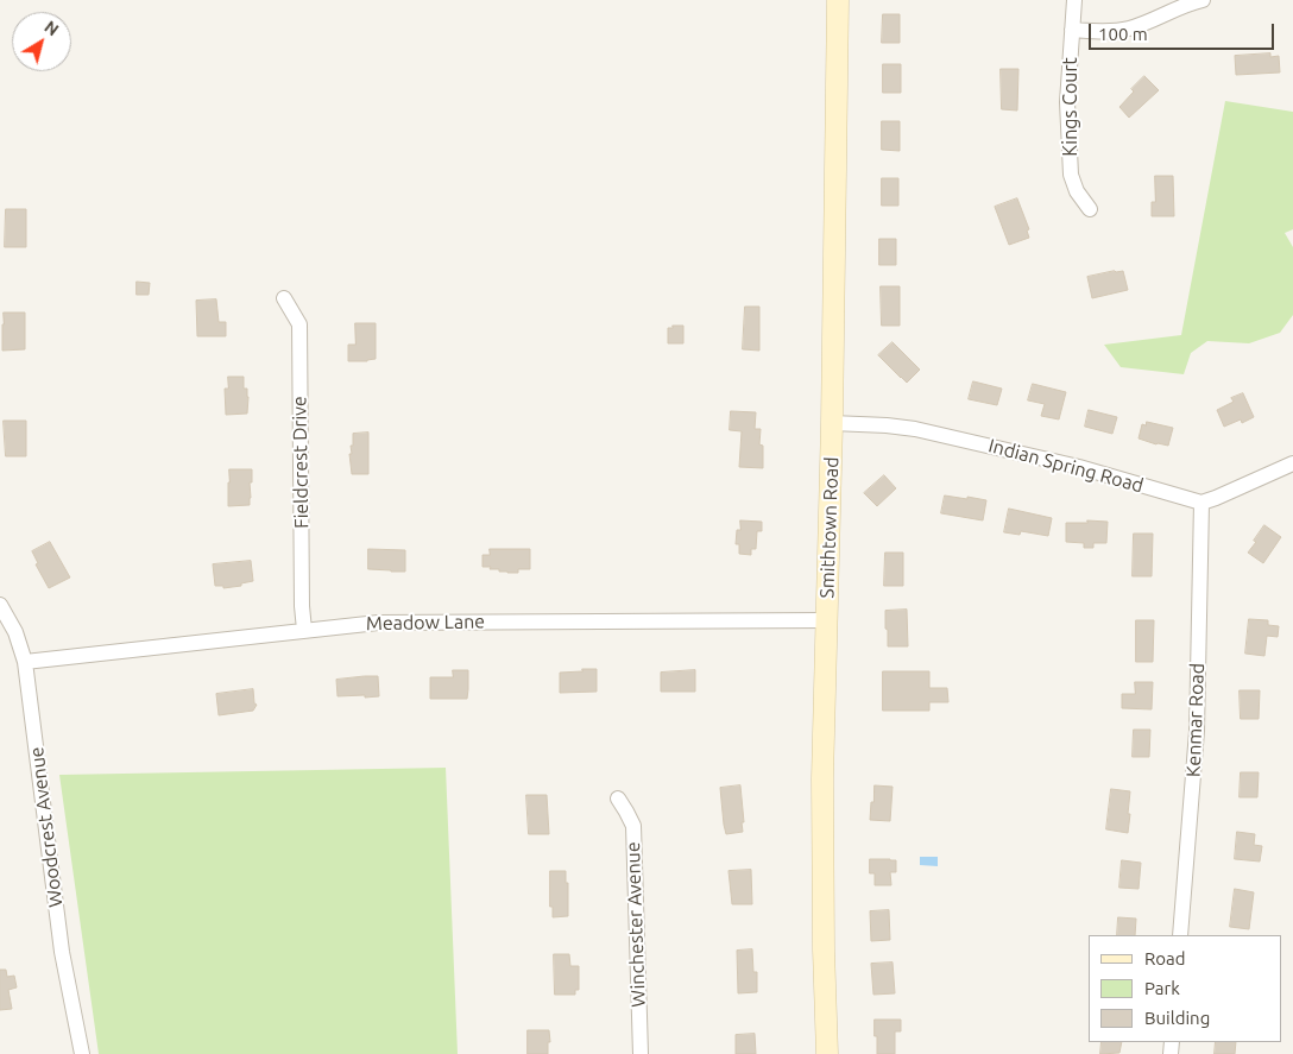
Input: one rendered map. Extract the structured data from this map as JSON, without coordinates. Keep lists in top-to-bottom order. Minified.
{"streets":{"street":["Kings Court","Fieldcrest Drive","Indian Spring Road","Smithtown Road","Meadow Lane","Kenmar Road","Woodcrest Avenue","Winchester Avenue"]},"crossings":[["Fieldcrest Drive","Meadow Lane"],["Indian Spring Road","Smithtown Road"],["Indian Spring Road","Kenmar Road"],["Smithtown Road","Meadow Lane"],["Meadow Lane","Woodcrest Avenue"]],"legend":["Road","Park","Building"],"scale_bar":"100 m","north":"top right"}
